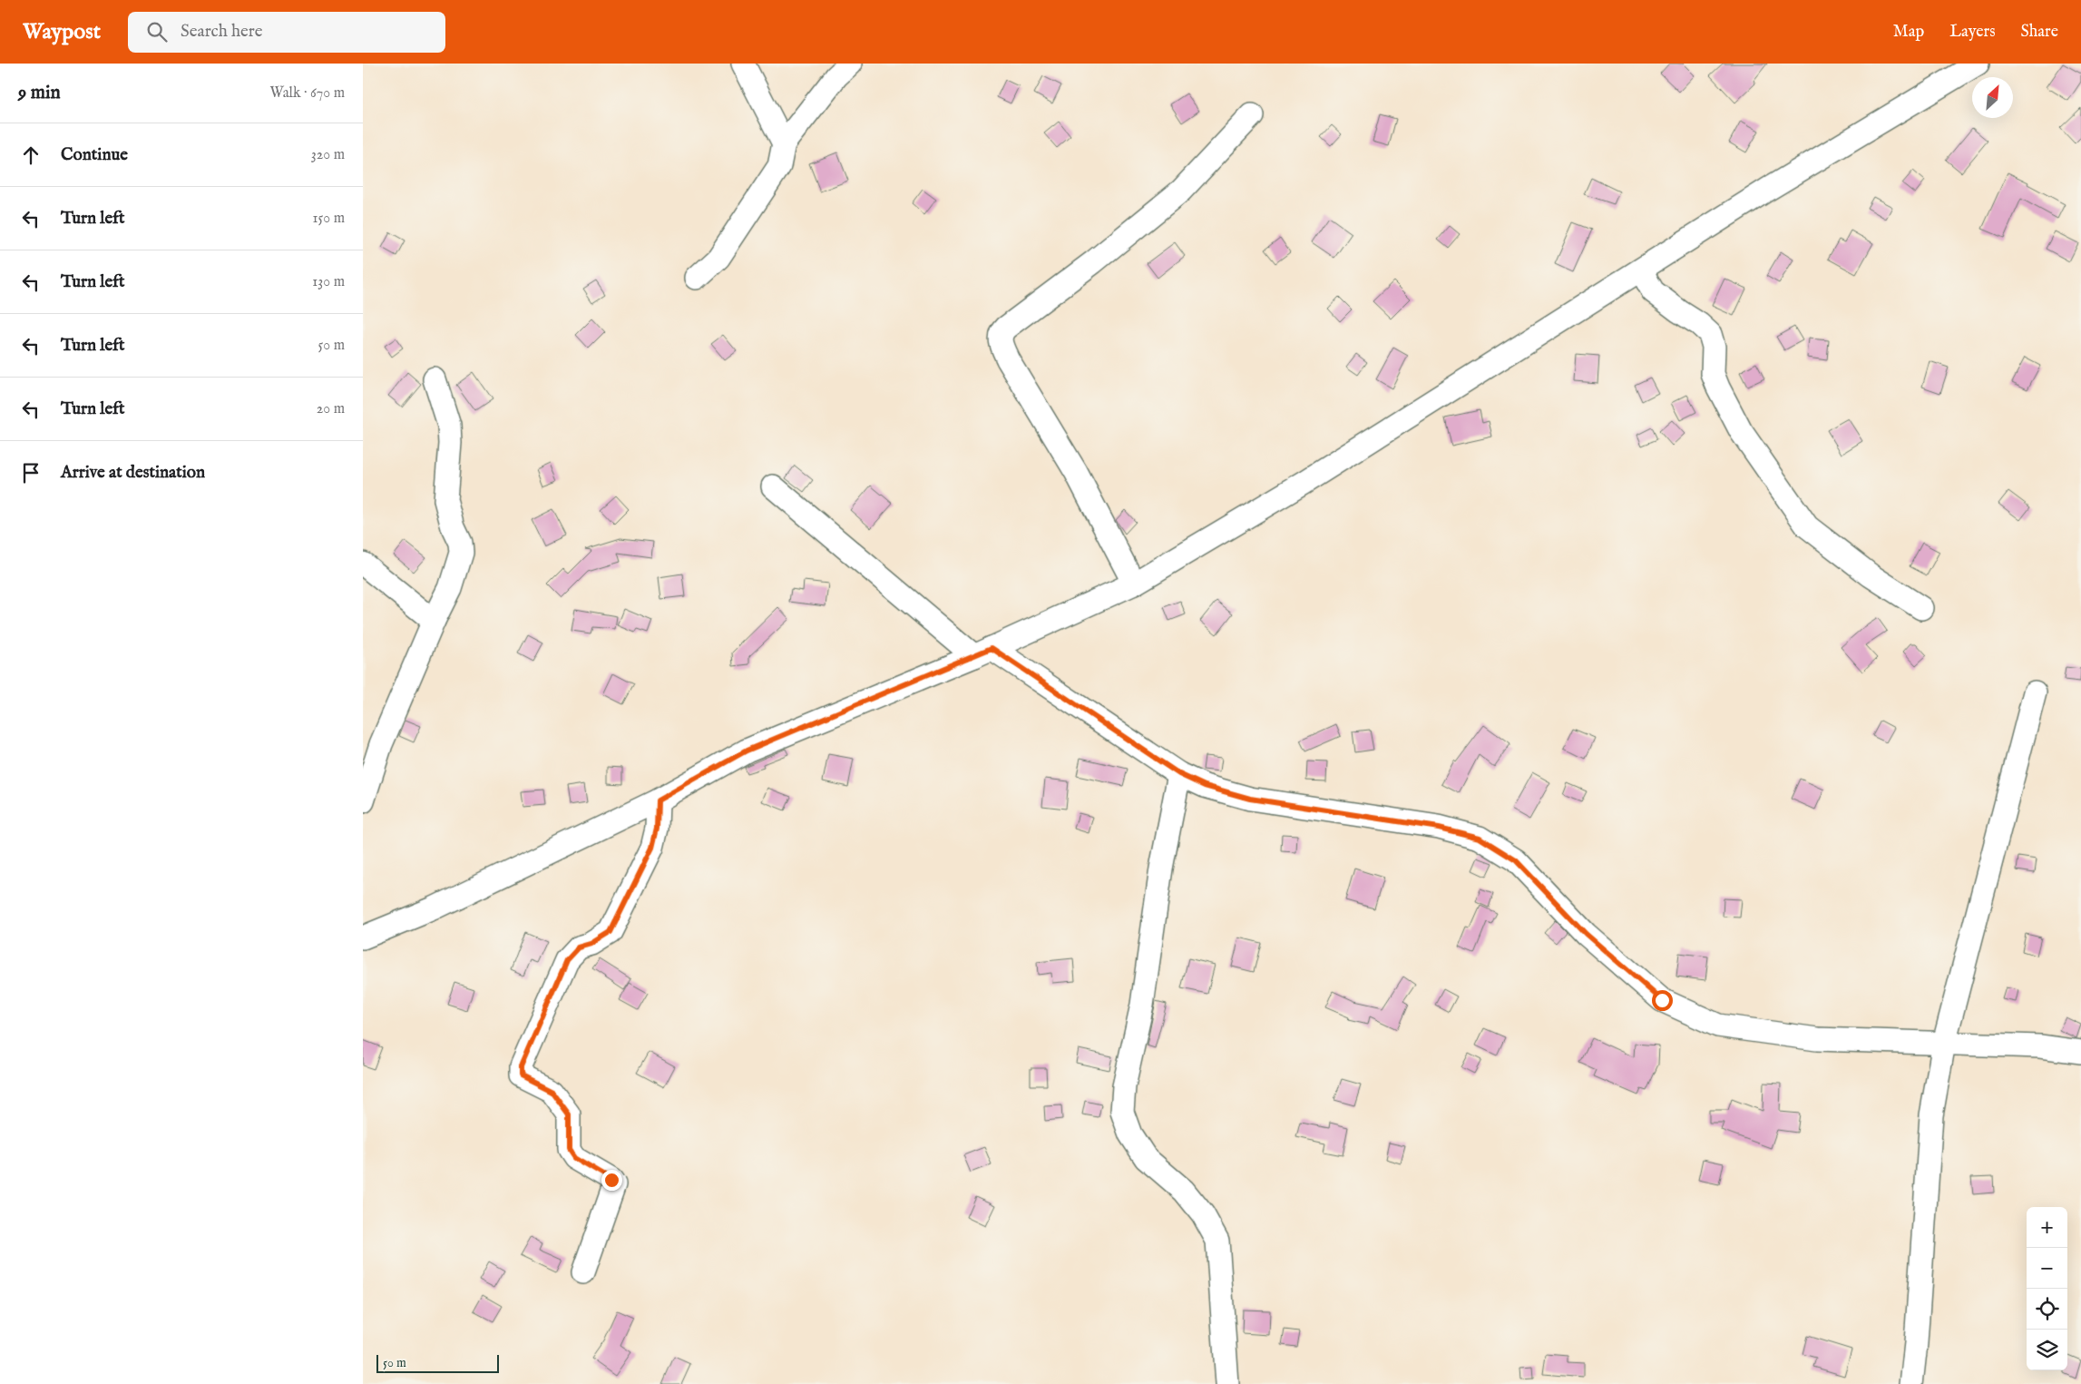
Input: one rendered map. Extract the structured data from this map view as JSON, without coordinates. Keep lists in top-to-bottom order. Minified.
{"scale_bar":"50 m","north":"top right","page":{"header":"Waypost","search":"Search here","nav":["Map","Layers","Share"],"heading":["9 min","Walk · 670 m"],"list":[["Continue","320 m"],["Turn left","150 m"],["Turn left","130 m"],["Turn left","50 m"],["Turn left","20 m"],"Arrive at destination"],"map_buttons":["+","−"],"scale":"50 m"}}
